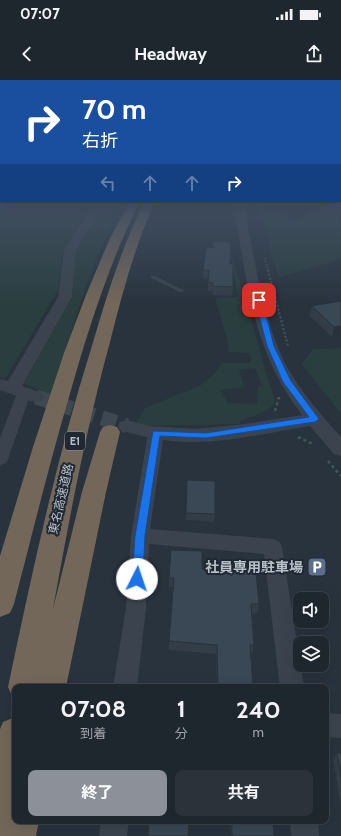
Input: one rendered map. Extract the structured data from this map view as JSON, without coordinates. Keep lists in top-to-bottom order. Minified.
{"streets":{"highway":["E1","東名高速道路"]},"places":{"parking":["社員専用駐車場"]},"page":{"status":"07:07","header":"Headway","turn":["70 m","右折"],"eta":["07:08","到着","1","分","240","m"],"buttons":["終了","共有"]}}
